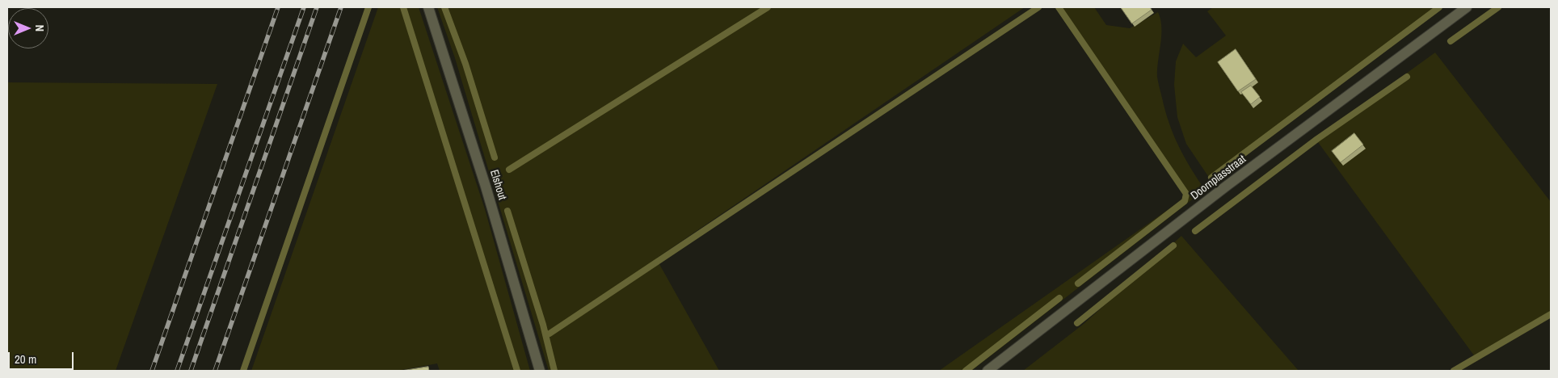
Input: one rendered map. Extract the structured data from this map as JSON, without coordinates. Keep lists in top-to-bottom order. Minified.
{"streets":{"street":["Doornplasstraat","Elshout"]},"scale_bar":"20 m","north":"right"}
